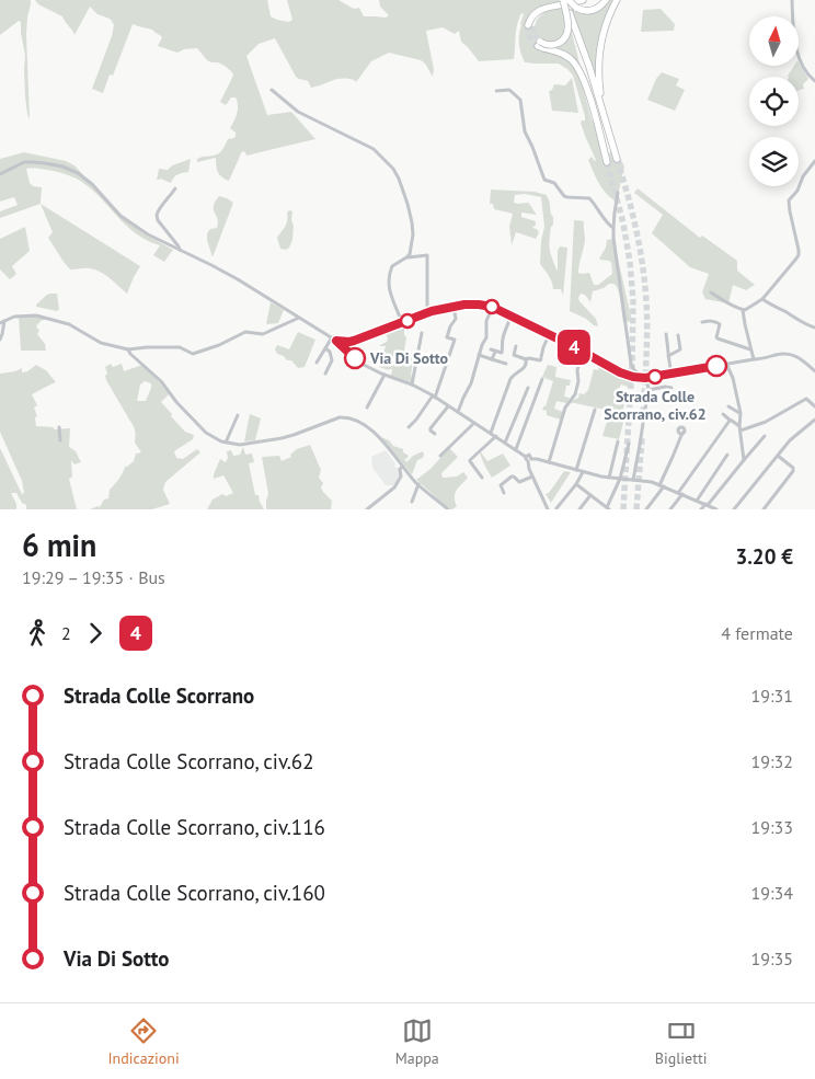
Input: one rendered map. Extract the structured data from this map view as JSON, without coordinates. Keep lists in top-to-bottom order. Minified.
{"places":["Via Di Sotto","Strada Colle Scorrano, civ.62"],"lines":["bus line 4"],"north":"top","page":{"on_map":"4","heading":["6 min","19:29 – 19:35 · Bus","3.20 €"],"legs":["2","4","4 fermate"],"list":[{"name":"Strada Colle Scorrano","value":"19:31"},{"name":"Strada Colle Scorrano, civ.62","value":"19:32"},{"name":"Strada Colle Scorrano, civ.116","value":"19:33"},{"name":"Strada Colle Scorrano, civ.160","value":"19:34"},{"name":"Via Di Sotto","value":"19:35"}],"tabs":["Indicazioni","Mappa","Biglietti"]}}
